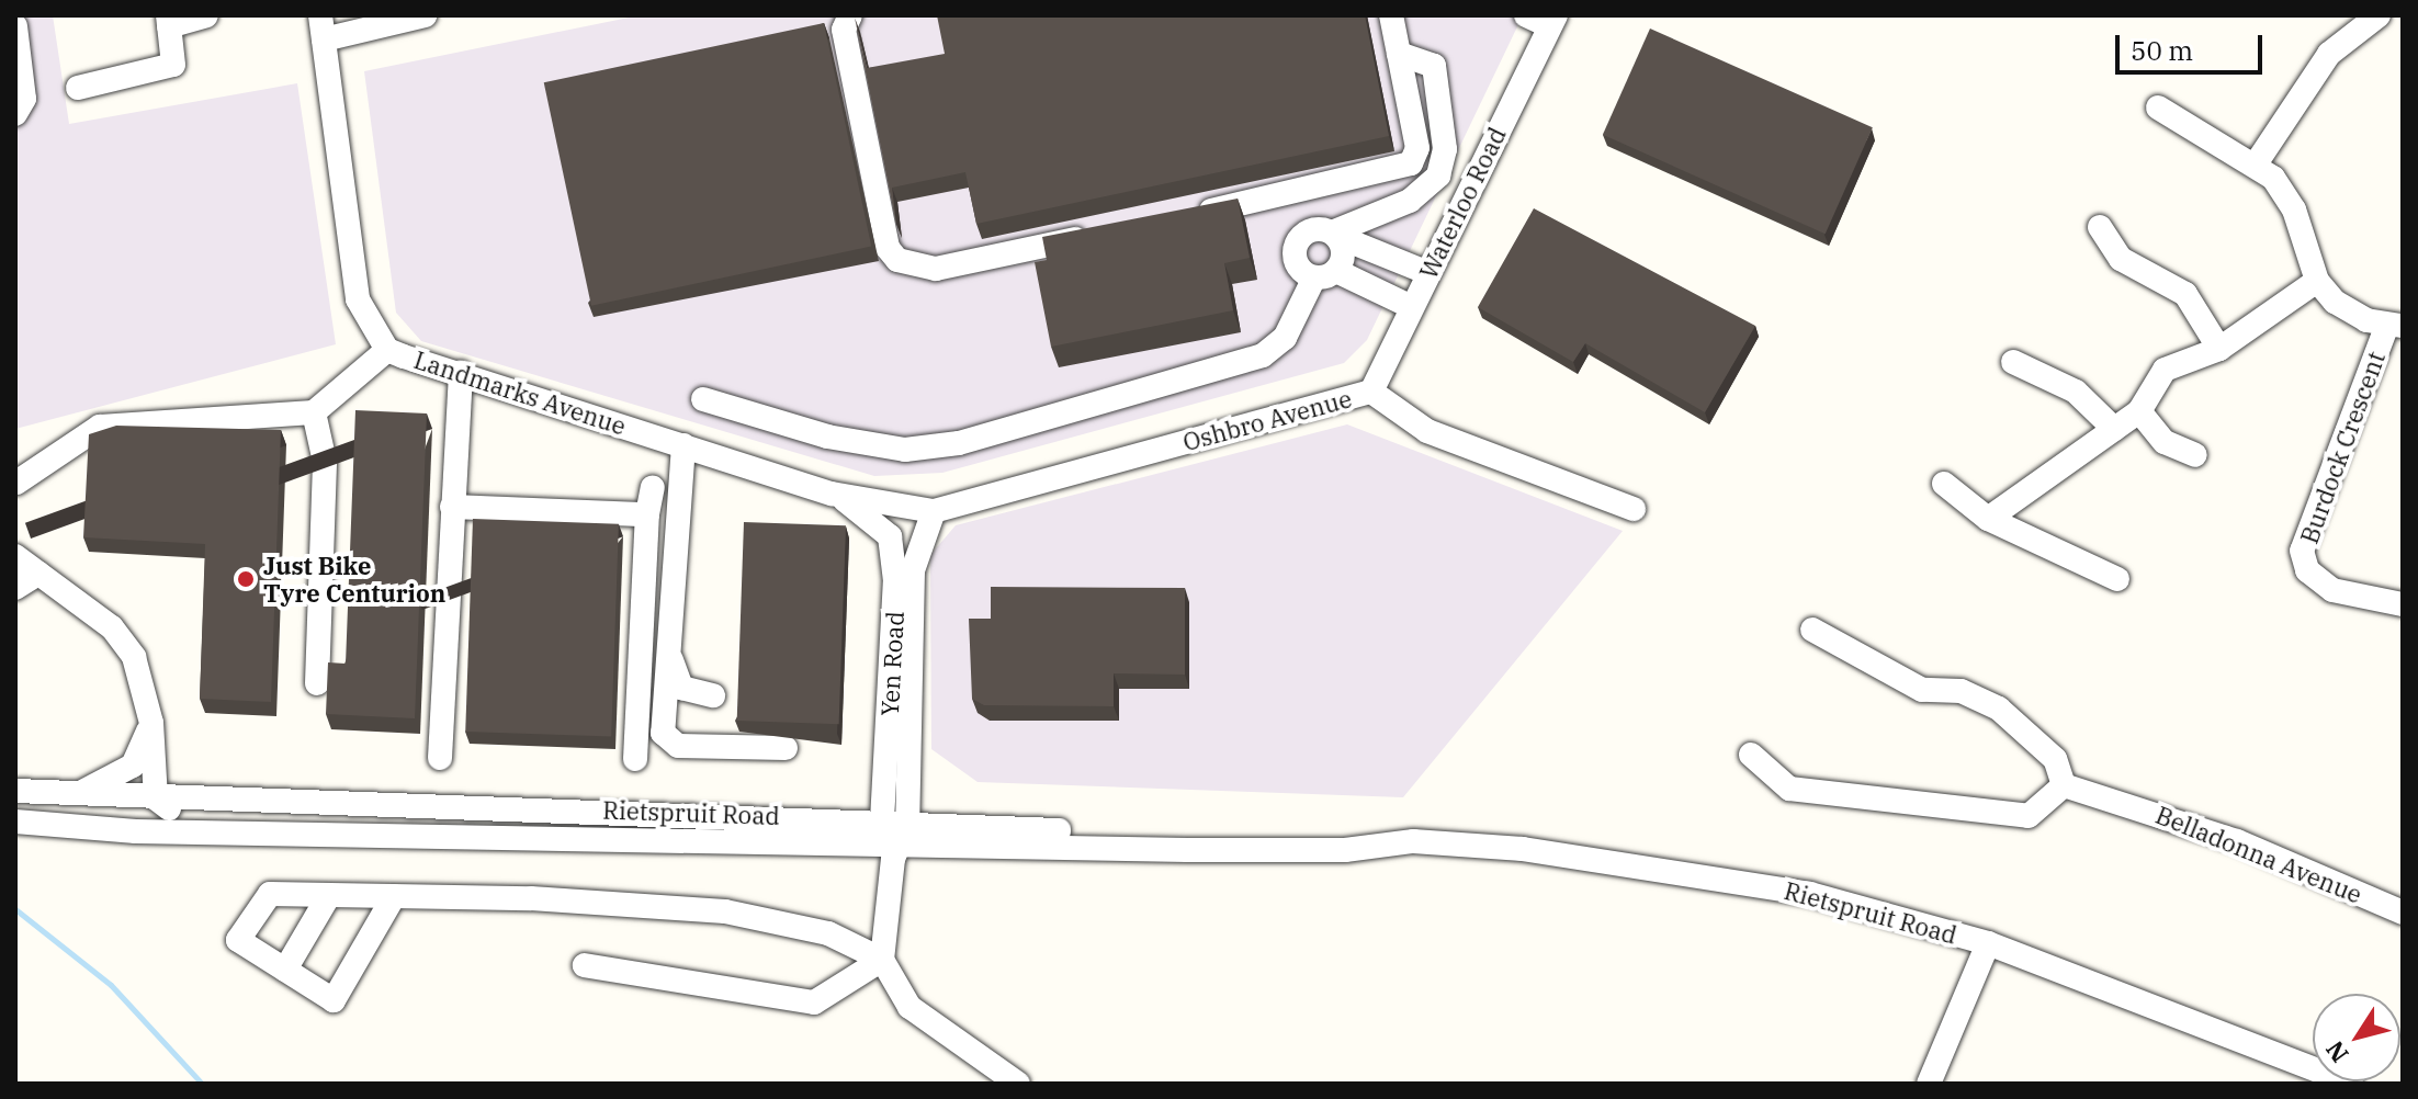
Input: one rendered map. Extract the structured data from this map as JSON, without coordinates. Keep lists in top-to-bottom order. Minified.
{"streets":{"street":["Waterloo Road","Landmarks Avenue","Oshbro Avenue","Burdock Crescent","Yen Road","Rietspruit Road","Belladonna Avenue"]},"crossings":[["Waterloo Road","Oshbro Avenue"],["Landmarks Avenue","Oshbro Avenue"],["Landmarks Avenue","Yen Road"],["Oshbro Avenue","Yen Road"],["Yen Road","Rietspruit Road"]],"places":["Just Bike Tyre Centurion"],"scale_bar":"50 m","north":"bottom left"}
